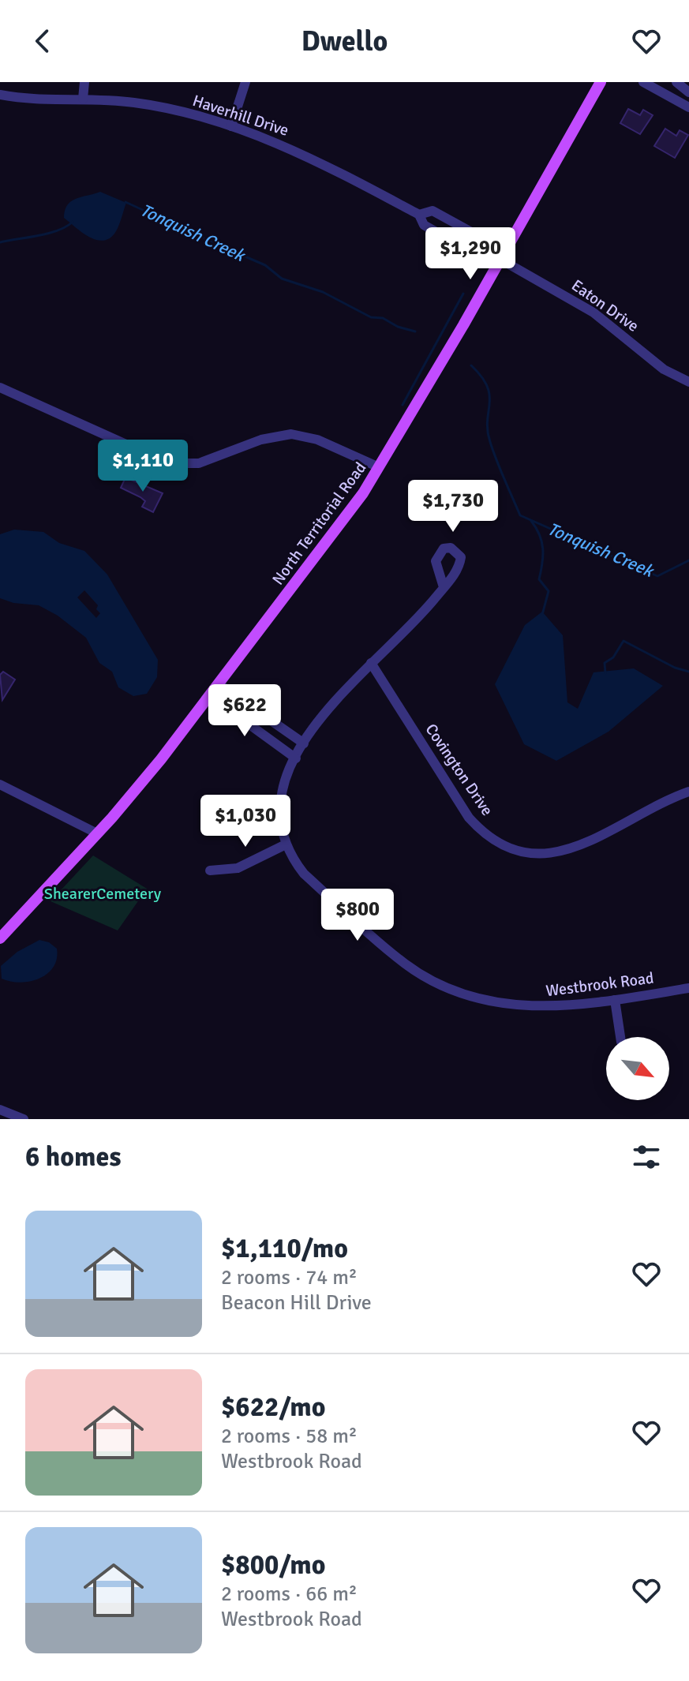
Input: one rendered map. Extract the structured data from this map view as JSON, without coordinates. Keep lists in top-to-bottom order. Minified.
{"streets":{"main road":["North Territorial Road"],"street":["Haverhill Drive","Eaton Drive","Covington Drive","Westbrook Road"]},"crossings":[["Haverhill Drive","Eaton Drive"],["Haverhill Drive","North Territorial Road"],["Eaton Drive","North Territorial Road"],["Covington Drive","Westbrook Road"]],"water":["Tonquish Creek"],"parks":["ShearerCemetery"],"north":"bottom right","page":{"header":"Dwello","price":["$1,290","$1,110","$1,730","$622","$1,030","$800"],"heading":"6 homes","list":[{"name":"$1,110/mo","note":"2 rooms · 74 m² · Beacon Hill Drive"},{"name":"$622/mo","note":"2 rooms · 58 m² · Westbrook Road"},{"name":"$800/mo","note":"2 rooms · 66 m² · Westbrook Road"}]}}
